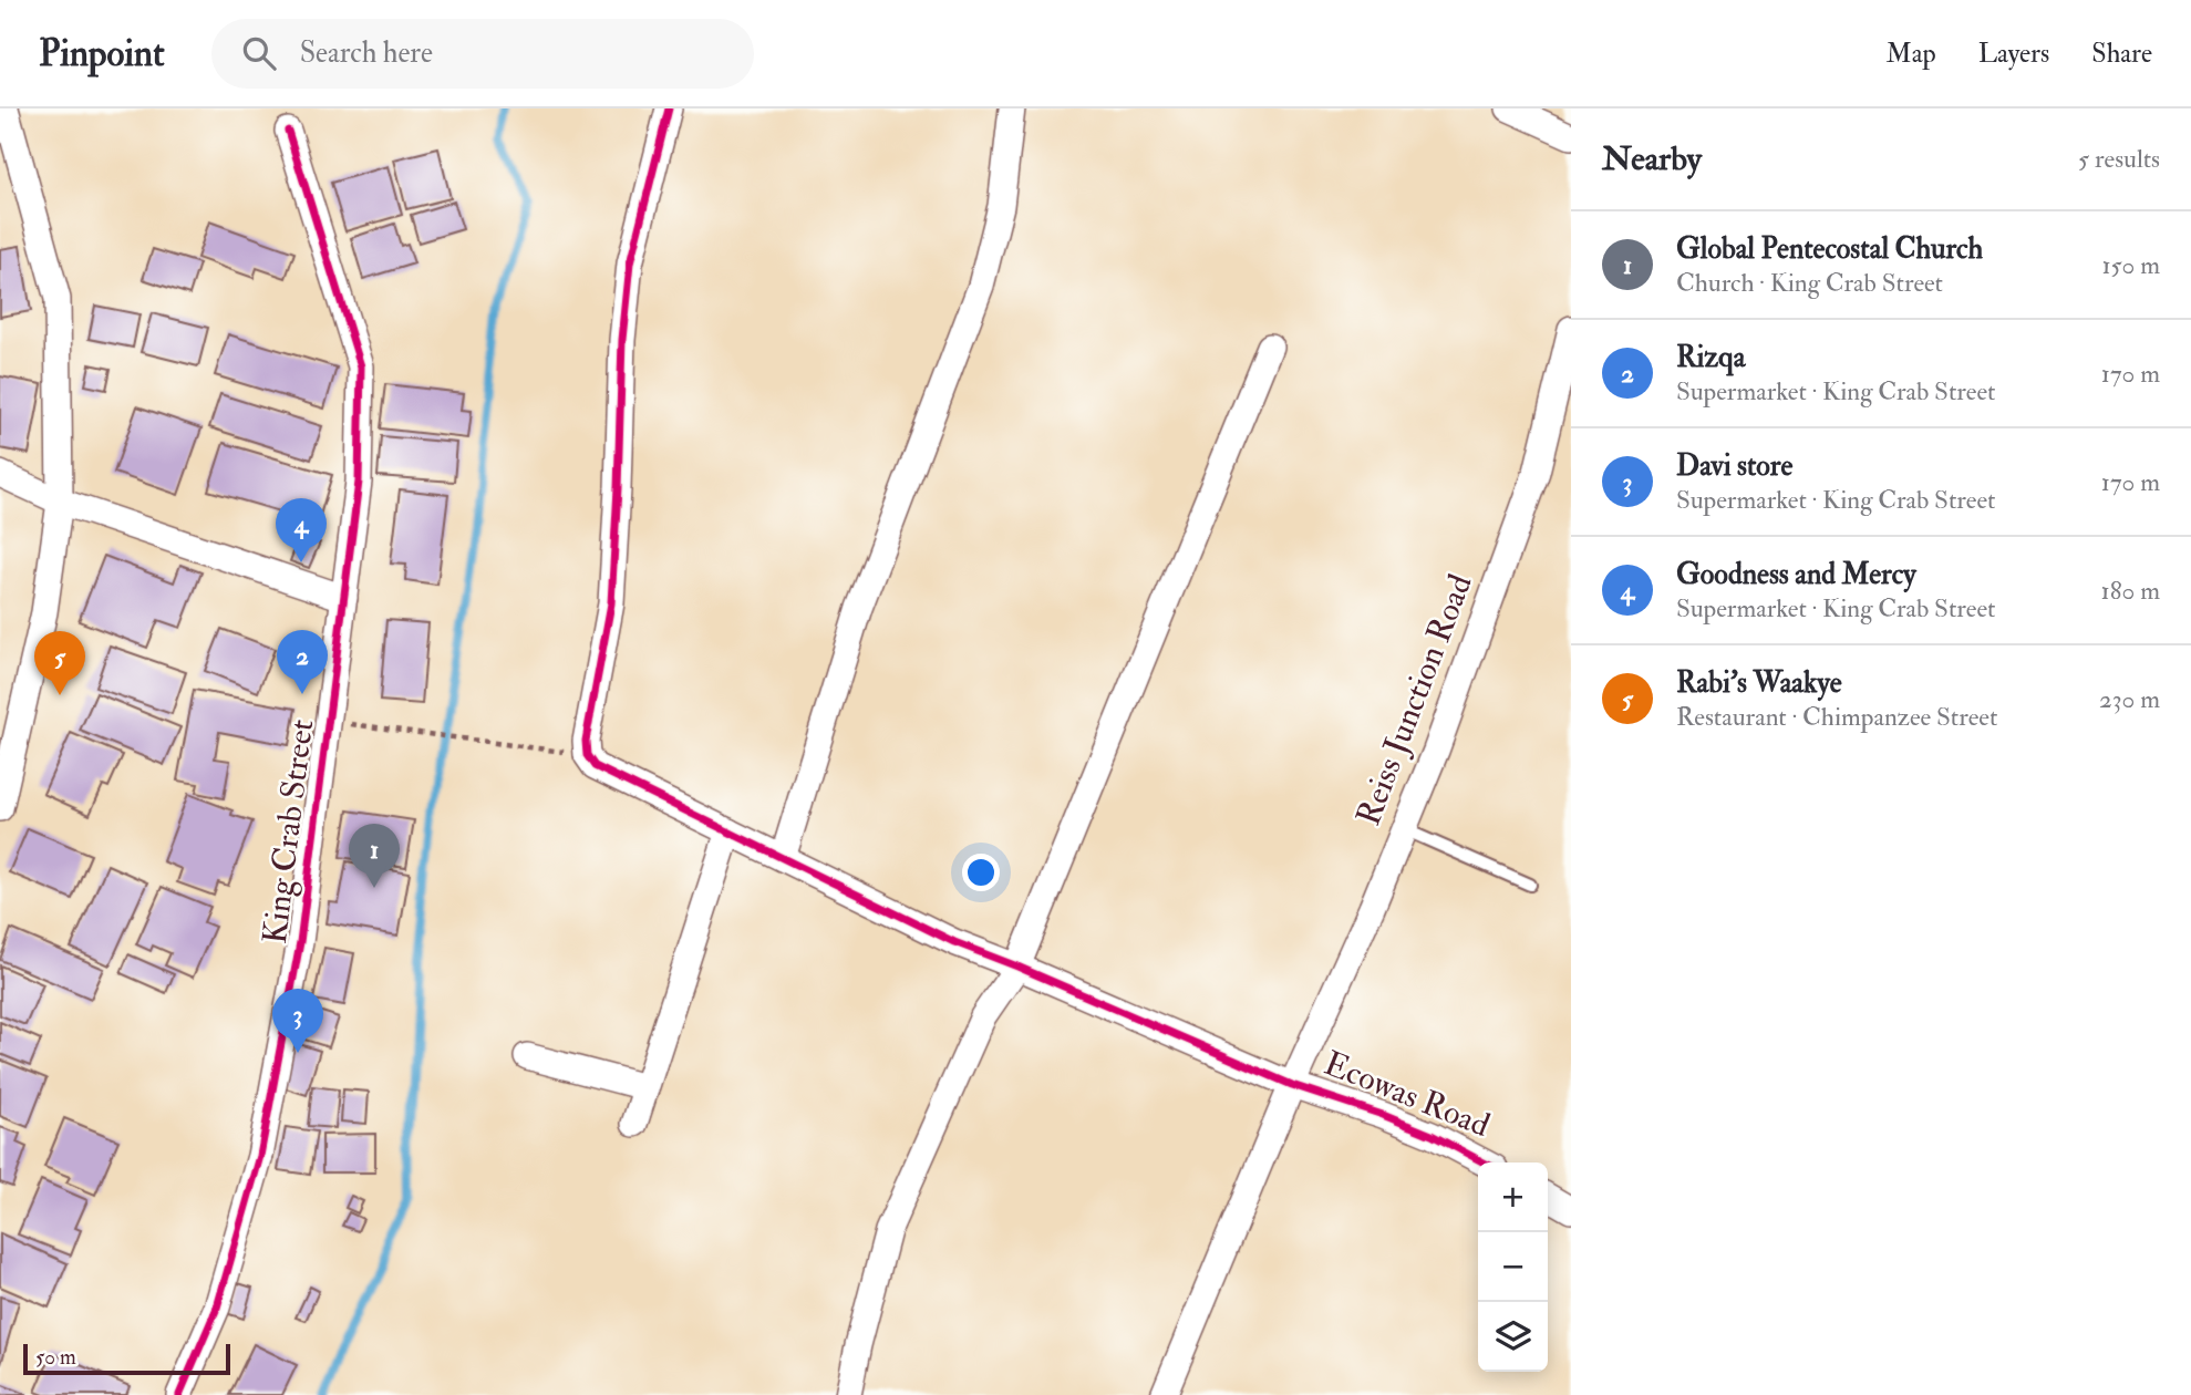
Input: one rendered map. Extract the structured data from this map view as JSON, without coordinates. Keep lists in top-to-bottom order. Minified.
{"streets":{"street":["Reiss Junction Road","King Crab Street","Ecowas Road"]},"crossings":[["Reiss Junction Road","Ecowas Road"]],"scale_bar":"50 m","page":{"header":"Pinpoint","search":"Search here","nav":["Map","Layers","Share"],"heading":["Nearby","5 results"],"list":[{"mark":"1","name":"Global Pentecostal Church","note":"Church · King Crab Street","value":"150 m"},{"mark":"2","name":"Rizqa","note":"Supermarket · King Crab Street","value":"170 m"},{"mark":"3","name":"Davi store","note":"Supermarket · King Crab Street","value":"170 m"},{"mark":"4","name":"Goodness and Mercy","note":"Supermarket · King Crab Street","value":"180 m"},{"mark":"5","name":"Rabi's Waakye","note":"Restaurant · Chimpanzee Street","value":"230 m"}],"pins":["4","2","5","1","3"],"map_buttons":["+","−"],"scale":"50 m"}}
